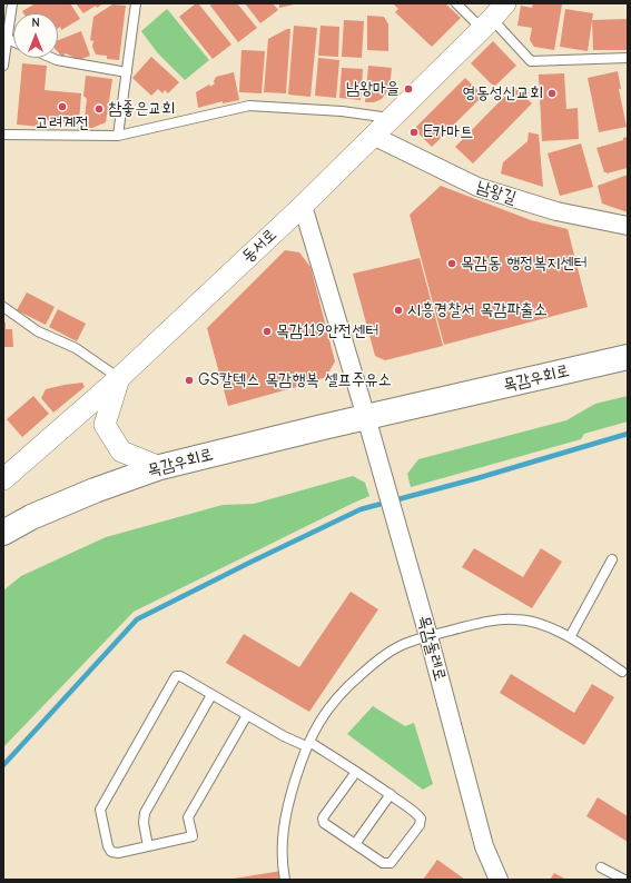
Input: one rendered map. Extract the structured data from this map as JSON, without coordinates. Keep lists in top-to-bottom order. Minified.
{"streets":{"main road":["목감우회로"],"street":["남왕길","동서로","목감둘레로"]},"crossings":[["남왕길","동서로"],["목감우회로","목감둘레로"]],"places":["남왕마을","영동성신교회","고려계전","참좋은교회","E카마트","목감동 행정복지센터","시흥경찰서 목감파출소","목감119안전센터","GS칼텍스 목감행복 셀프주유소"],"north":"top"}
